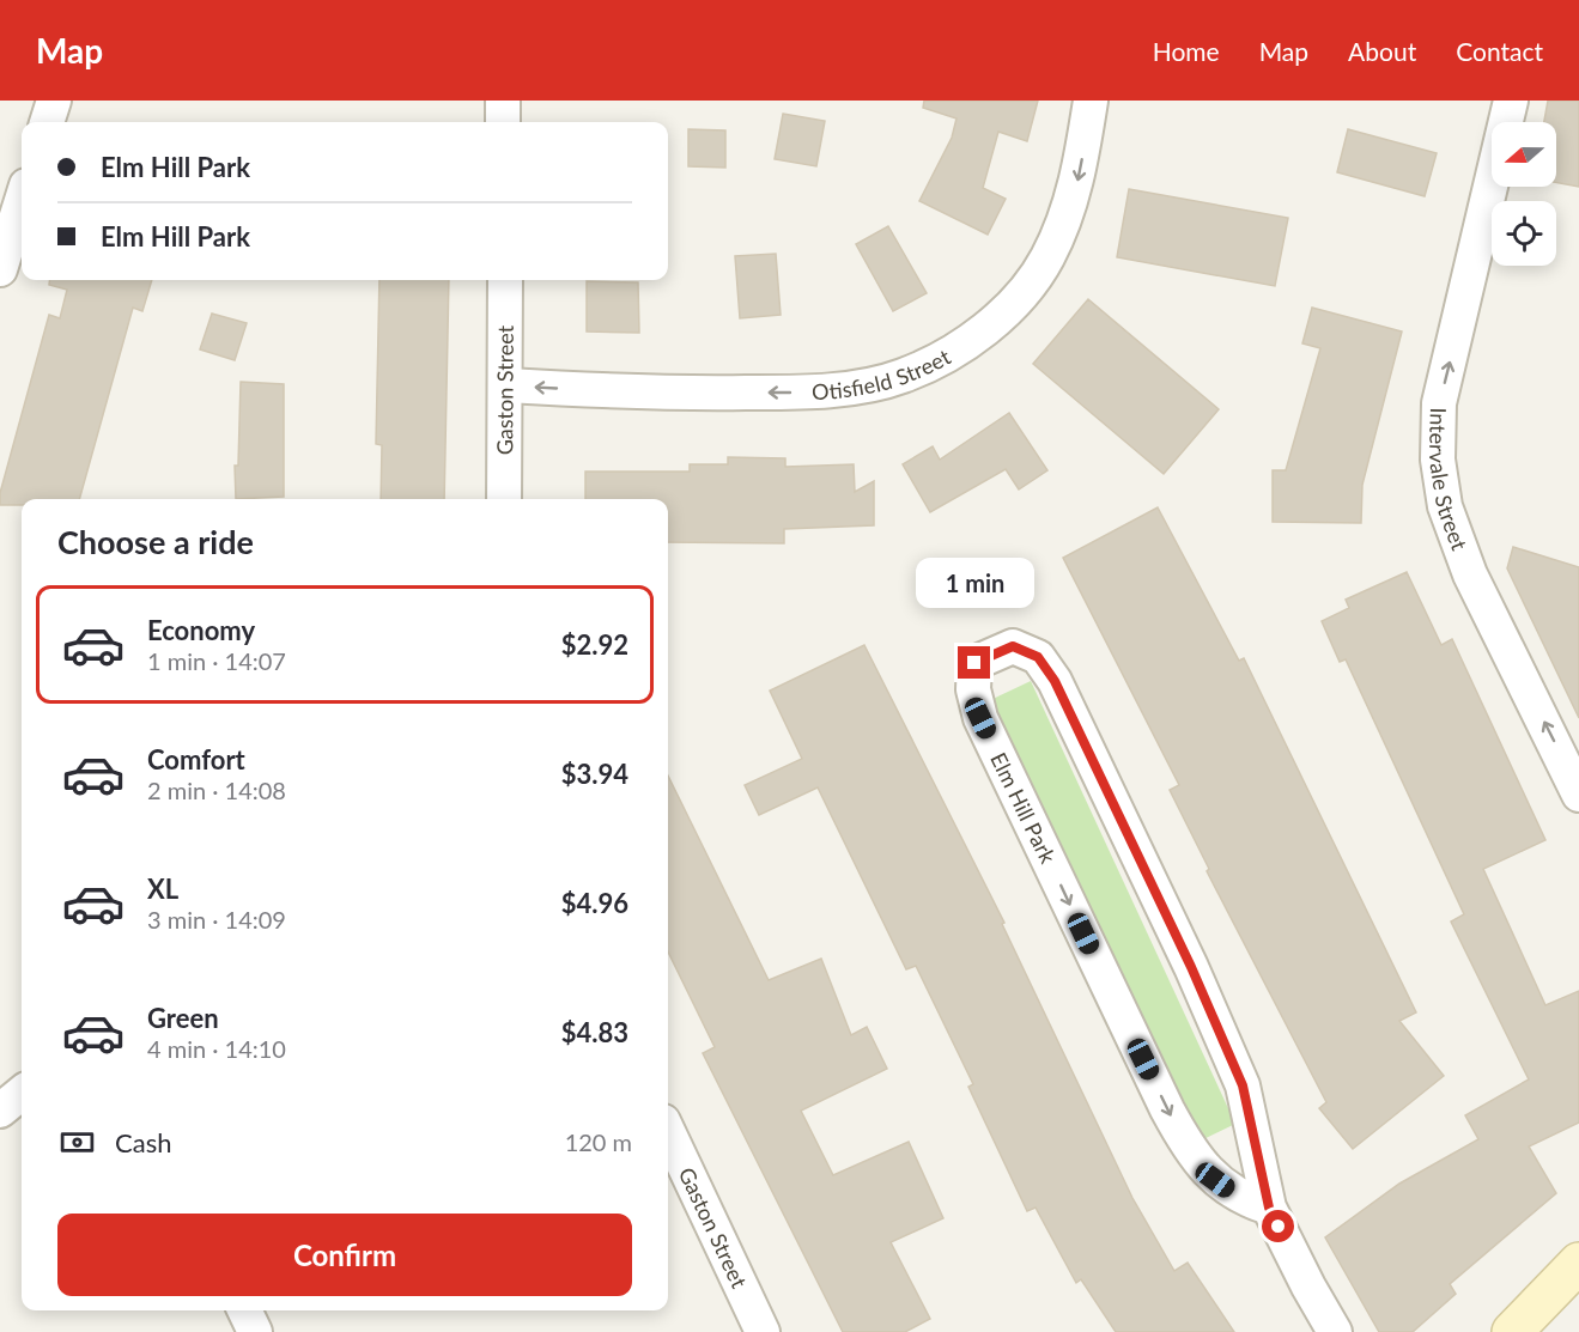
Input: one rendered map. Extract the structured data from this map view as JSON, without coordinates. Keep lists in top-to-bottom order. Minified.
{"streets":{"street":["Otisfield Street","Gaston Street","Intervale Street","Elm Hill Park"]},"crossings":[["Otisfield Street","Gaston Street"]],"one_way":["Otisfield Street","Intervale Street"],"north":"left","page":{"header":"Map","nav":["Home","Map","About","Contact"],"banner":["Elm Hill Park","Elm Hill Park"],"heading":"Choose a ride","bubble":"1 min","list":[{"name":"Economy","note":"1 min · 14:07","value":"$2.92"},{"name":"Comfort","note":"2 min · 14:08","value":"$3.94"},{"name":"XL","note":"3 min · 14:09","value":"$4.96"},{"name":"Green","note":"4 min · 14:10","value":"$4.83"}],"pay":["Cash","120 m"],"buttons":"Confirm"}}
